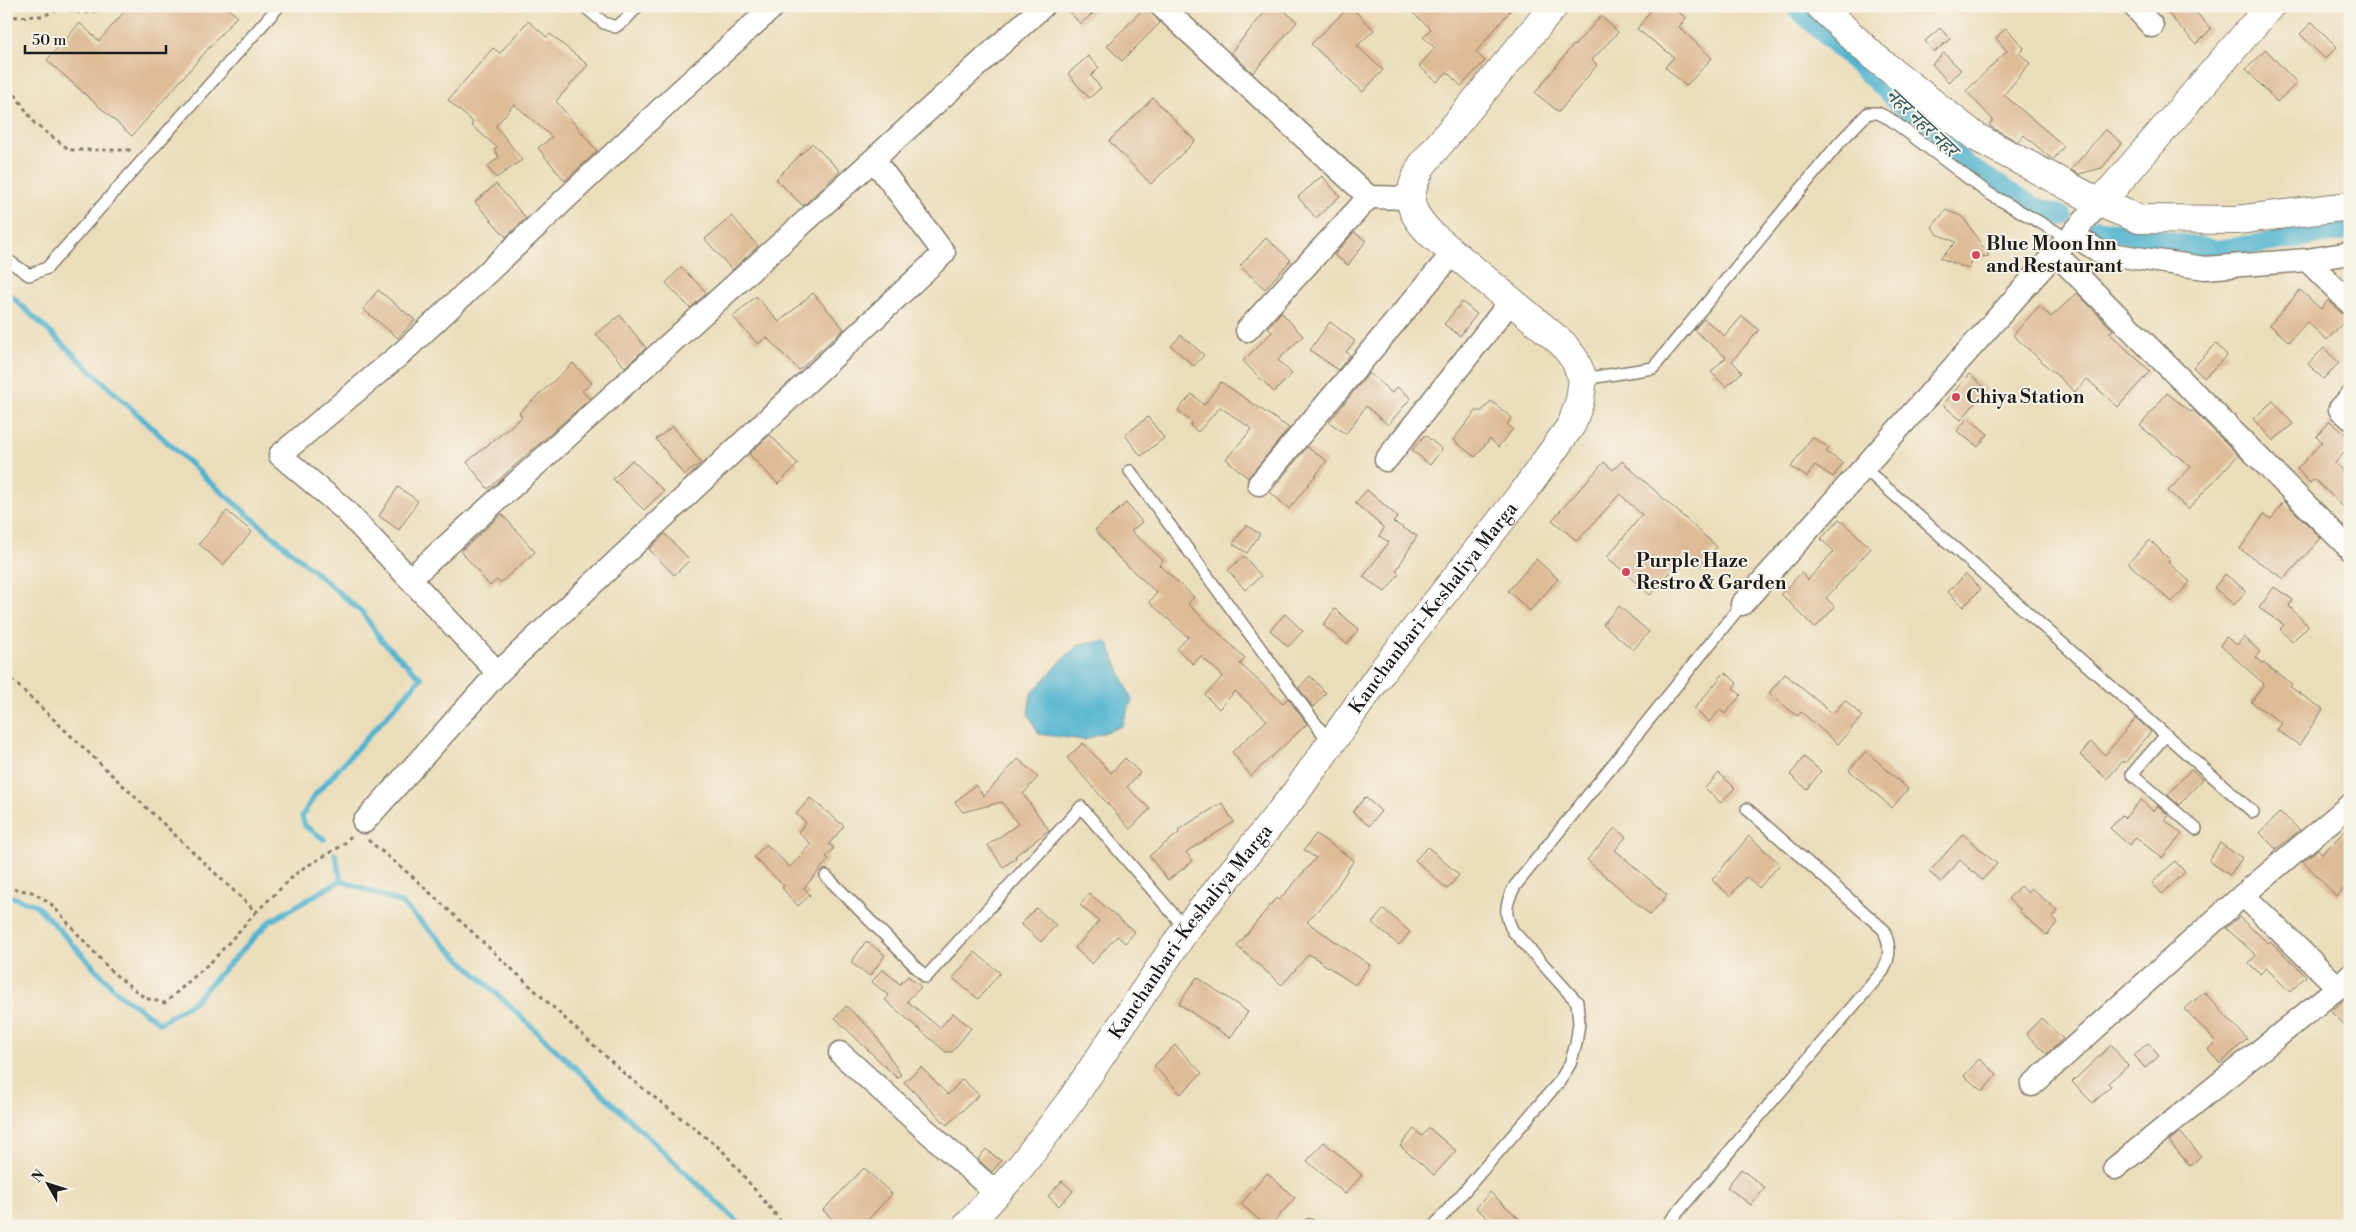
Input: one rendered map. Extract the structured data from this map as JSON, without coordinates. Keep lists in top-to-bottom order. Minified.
{"streets":{"street":["Kanchanbari-Keshaliya Marga"]},"water":["नहर नहर नहर"],"places":["Blue Moon Inn and Restaurant","Chiya Station","Purple Haze Restro & Garden"],"scale_bar":"50 m","north":"top left"}
